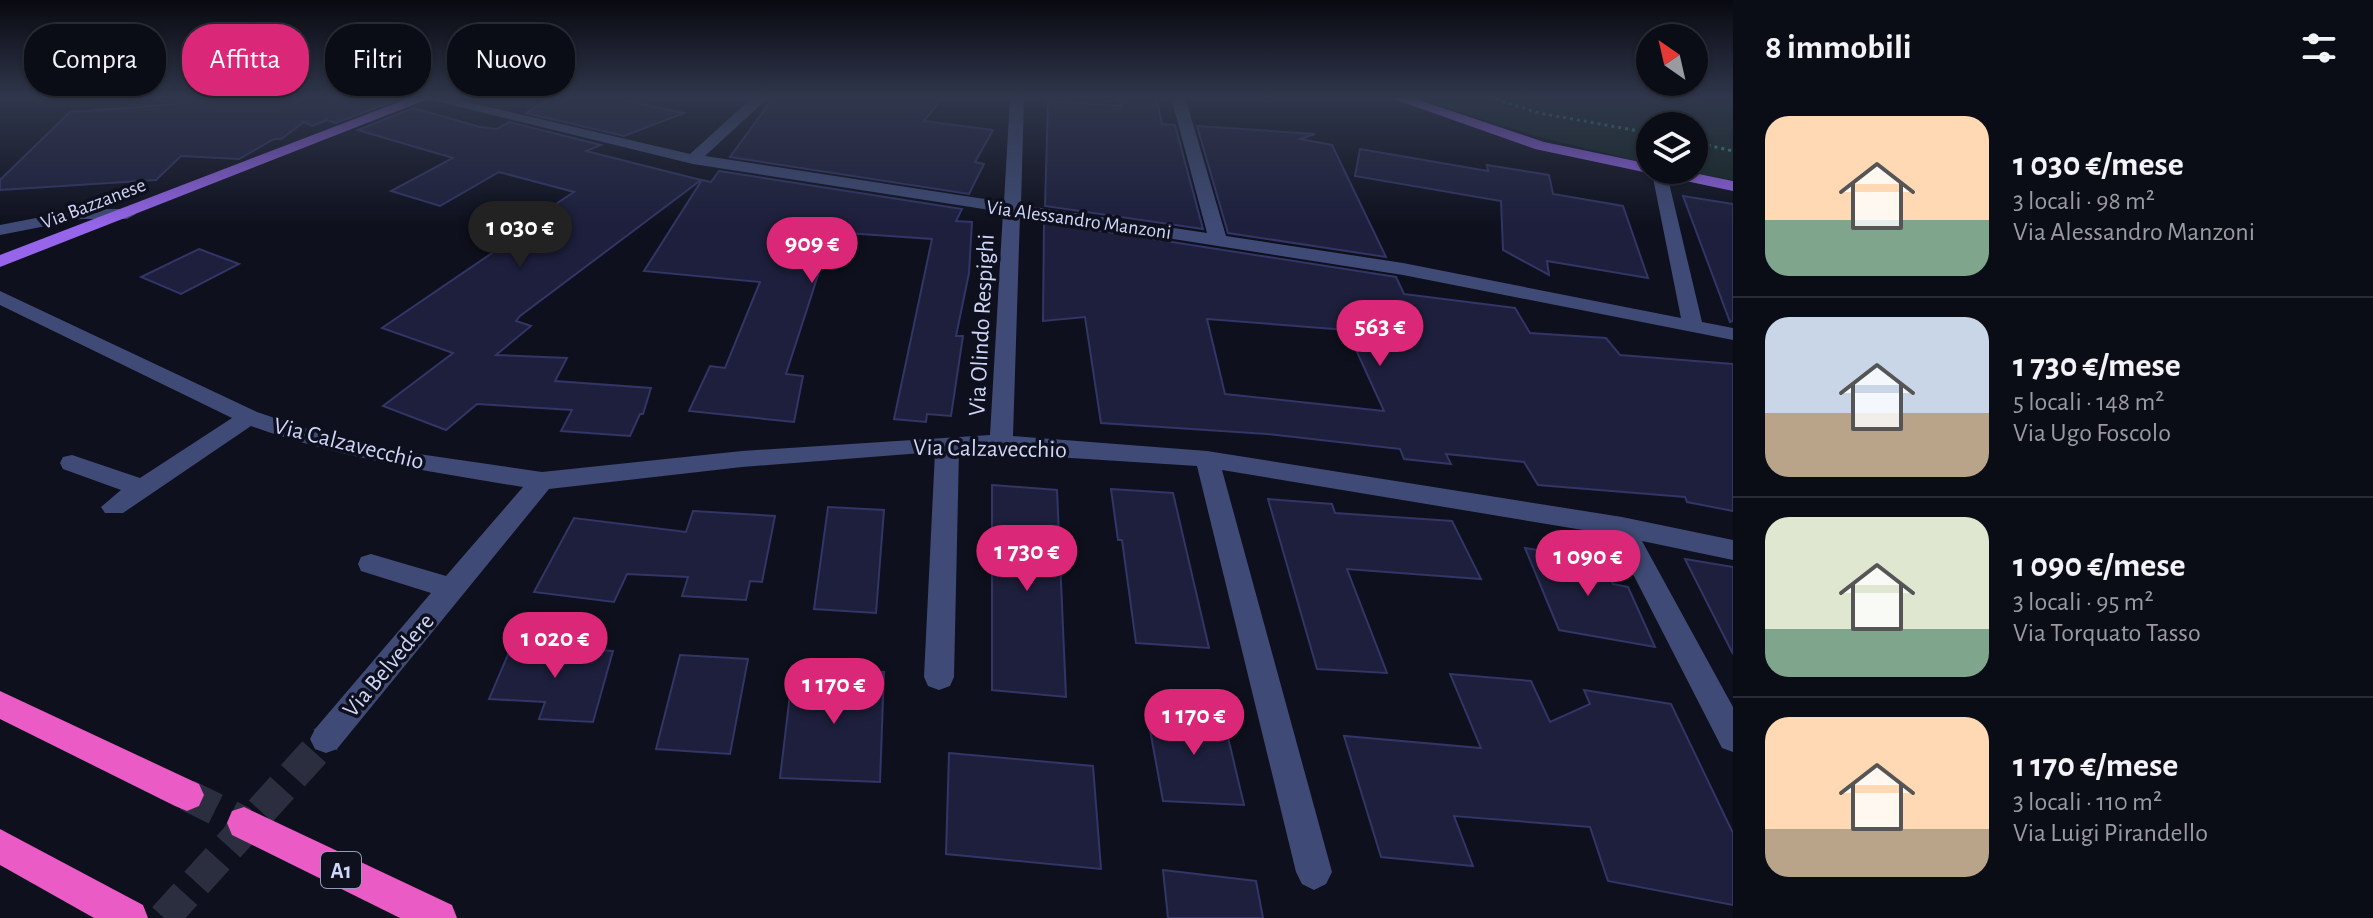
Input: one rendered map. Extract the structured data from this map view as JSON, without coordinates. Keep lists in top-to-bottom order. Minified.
{"streets":{"highway":["A1"],"main road":["Via Bazzanese"],"street":["Via Alessandro Manzoni","Via Olindo Respighi","Via Calzavecchio","Via Belvedere"]},"crossings":[["Via Alessandro Manzoni","Via Olindo Respighi"],["Via Olindo Respighi","Via Calzavecchio"],["Via Calzavecchio","Via Belvedere"]],"north":"top left","page":{"heading":"8 immobili","chip":["Compra","Affitta","Filtri","Nuovo"],"list":[{"name":"1 030 €/mese","note":"3 locali · 98 m² · Via Alessandro Manzoni"},{"name":"1 730 €/mese","note":"5 locali · 148 m² · Via Ugo Foscolo"},{"name":"1 090 €/mese","note":"3 locali · 95 m² · Via Torquato Tasso"},{"name":"1 170 €/mese","note":"3 locali · 110 m² · Via Luigi Pirandello"}],"price":["1 030 €","909 €","563 €","1 730 €","1 090 €","1 020 €","1 170 €","1 170 €"]}}
